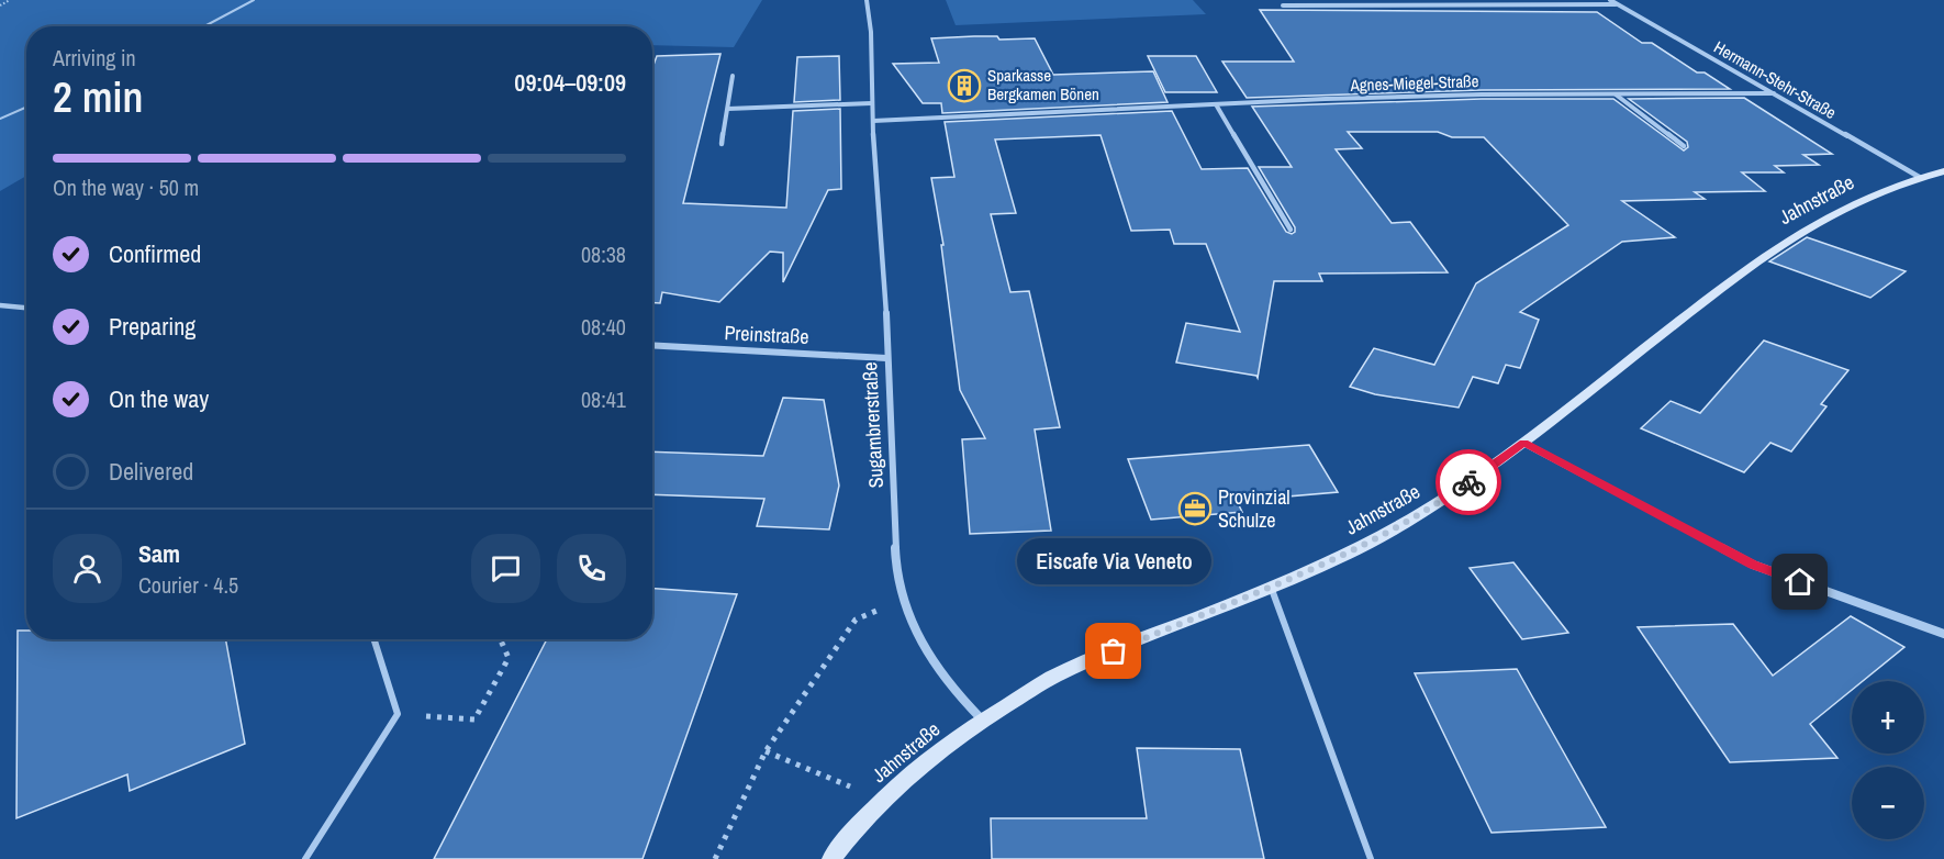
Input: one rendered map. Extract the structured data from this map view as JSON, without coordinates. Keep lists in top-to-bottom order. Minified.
{"streets":{"main road":["Jahnstraße"],"street":["Hermann-Stehr-Straße","Agnes-Miegel-Straße","Preinstraße","Sugambrerstraße"]},"crossings":[["Hermann-Stehr-Straße","Agnes-Miegel-Straße"],["Hermann-Stehr-Straße","Jahnstraße"],["Agnes-Miegel-Straße","Sugambrerstraße"],["Jahnstraße","Sugambrerstraße"],["Preinstraße","Sugambrerstraße"]],"places":{"building":["Sparkasse Bergkamen Bönen"],"office":["Provinzial Schulze"],"other":["Eiscafe Via Veneto"]},"page":{"heading":["2 min","Arriving in","09:04–09:09"],"panel":["Sam","Courier · 4.5"],"bar":"On the way · 50 m","list":[["Confirmed","08:38"],["Preparing","08:40"],["On the way","08:41"],"Delivered"],"bubble":"Eiscafe Via Veneto","map_buttons":["+","−"]}}
